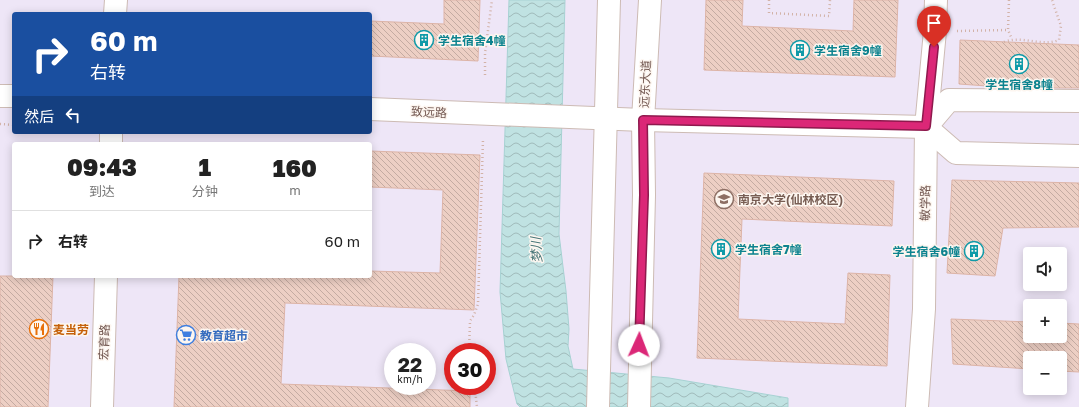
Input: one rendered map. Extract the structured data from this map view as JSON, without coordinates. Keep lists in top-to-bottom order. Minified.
{"streets":{"street":["远东大道","致远路","敏学路","宏育路"]},"crossings":[["远东大道","致远路"],["致远路","敏学路"]],"water":["梦川"],"places":{"building":["学生宿舍4幢","学生宿舍9幢","学生宿舍8幢","学生宿舍7幢","学生宿舍6幢"],"school or university":["南京大学(仙林校区)"],"restaurant":["麦当劳"],"supermarket":["教育超市"]},"page":{"turn":["60 m","右转"],"then":"然后","eta":["09:43","到达","1","分钟","160","m"],"list":[{"name":"右转","value":"60 m"}],"map_buttons":["+","−"],"speed":"22 km/h","limit":"30"}}
